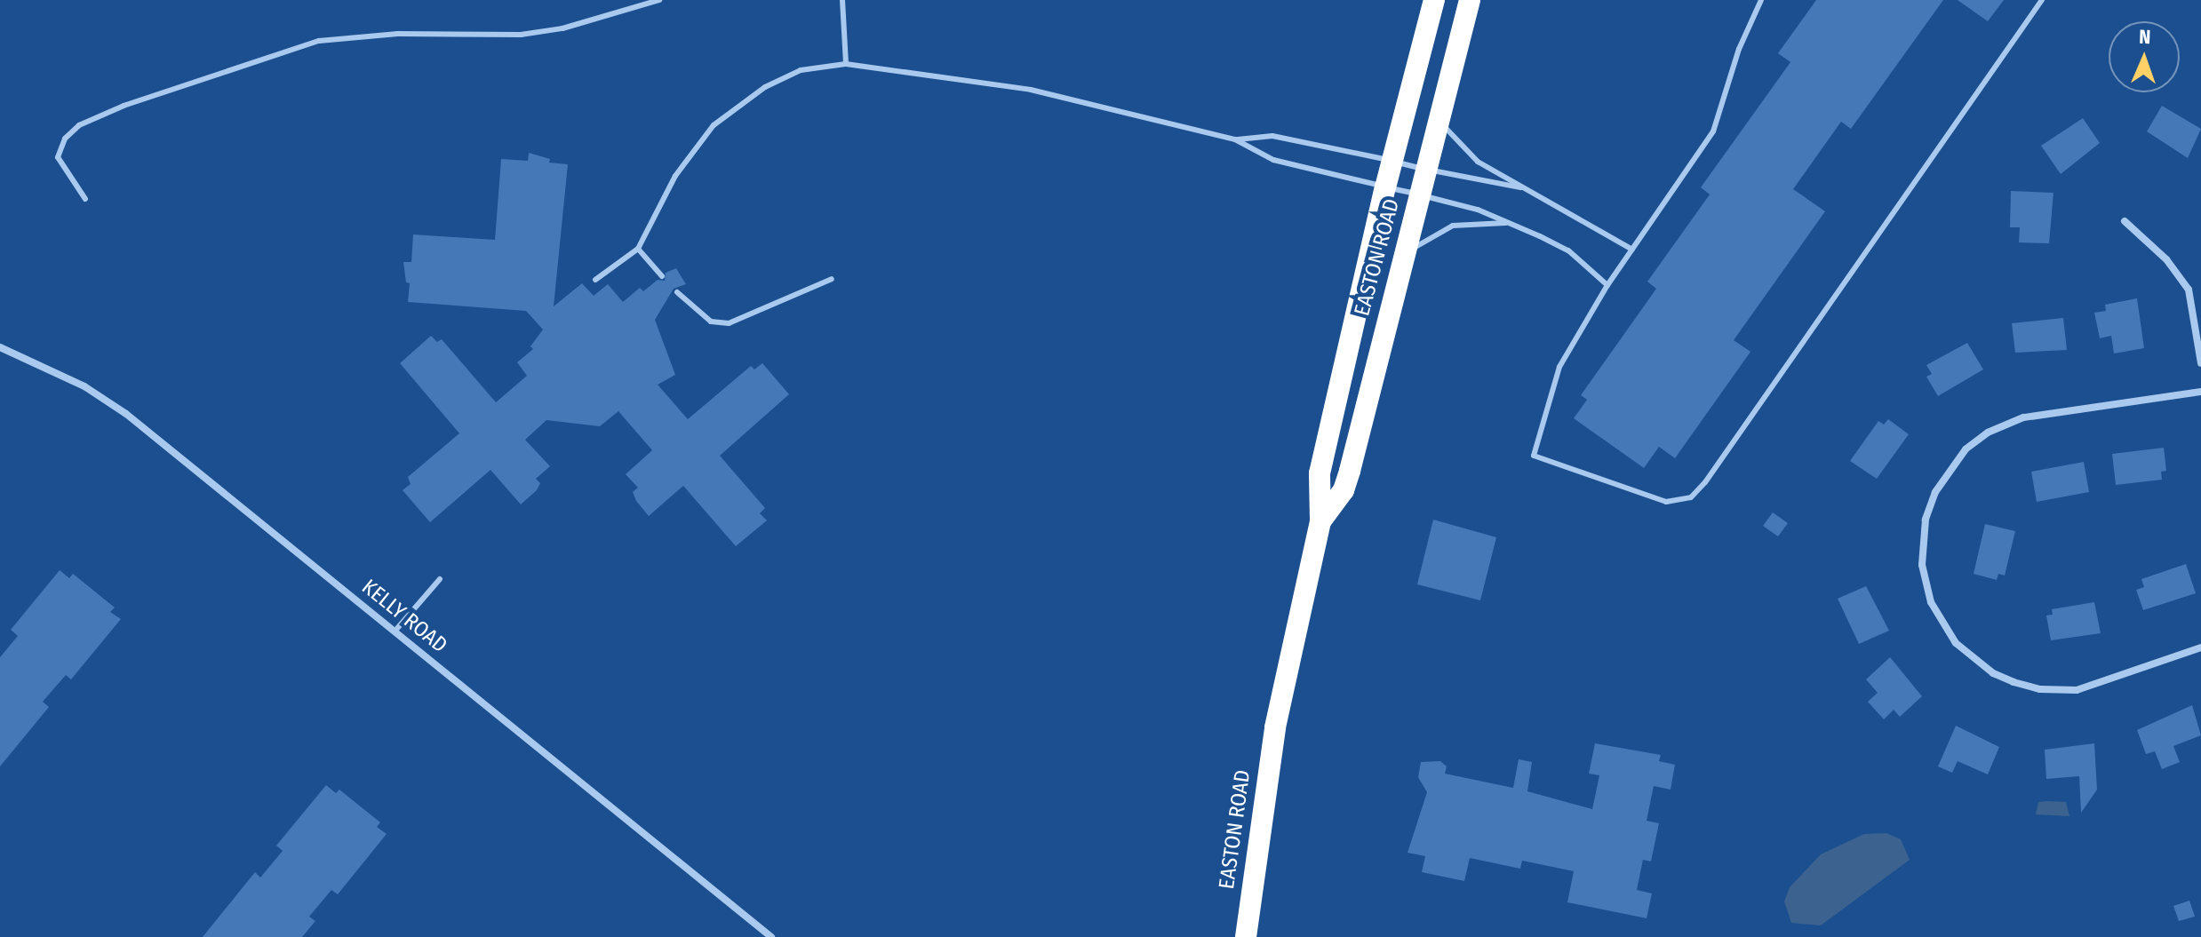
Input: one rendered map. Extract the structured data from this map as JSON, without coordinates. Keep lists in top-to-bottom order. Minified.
{"streets":{"highway":["EASTON ROAD"],"street":["KELLY ROAD"]},"north":"top"}
